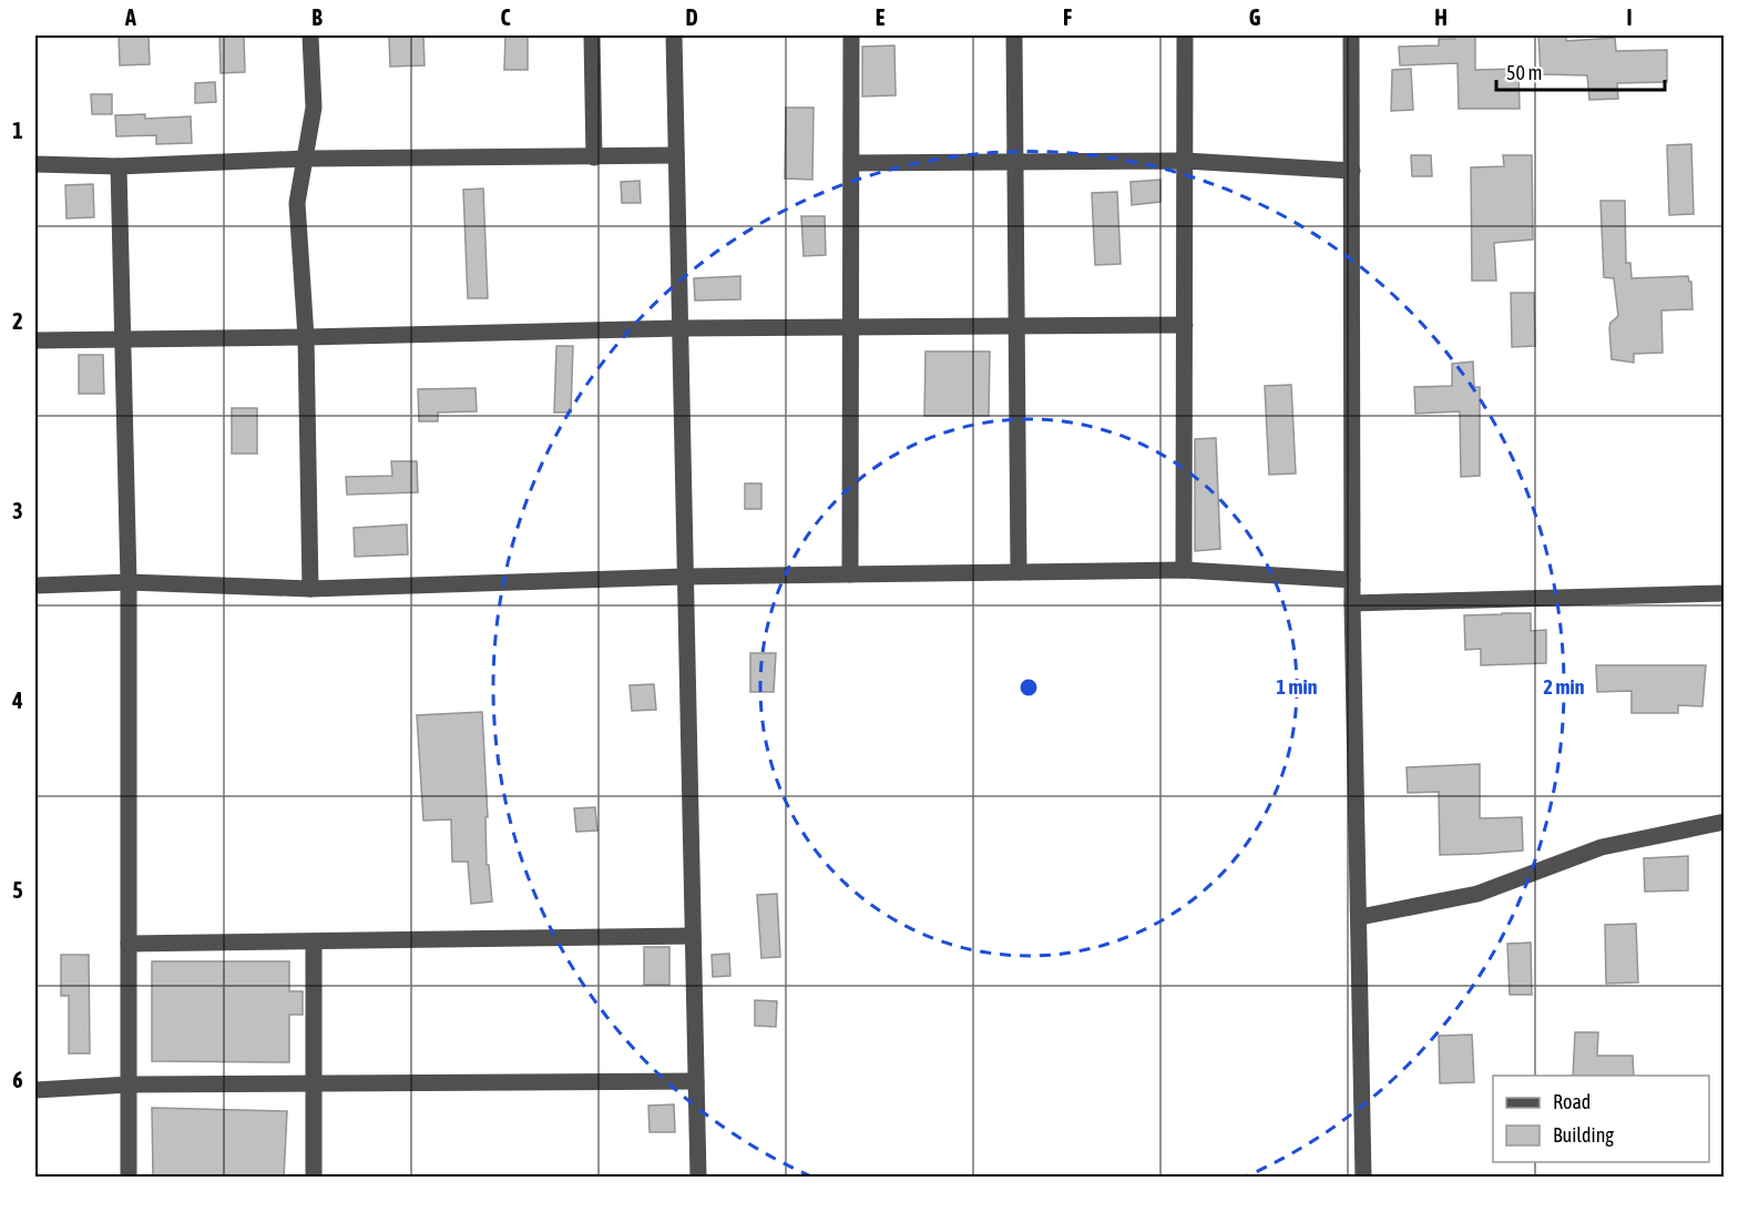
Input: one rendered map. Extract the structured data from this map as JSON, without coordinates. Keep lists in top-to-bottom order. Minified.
{"legend":["Road","Building"],"scale_bar":"50 m","grid":{"columns":["A","B","C","D","E","F","G","H","I"],"rows":["1","2","3","4","5","6"]},"rings":["1 min","2 min"]}
